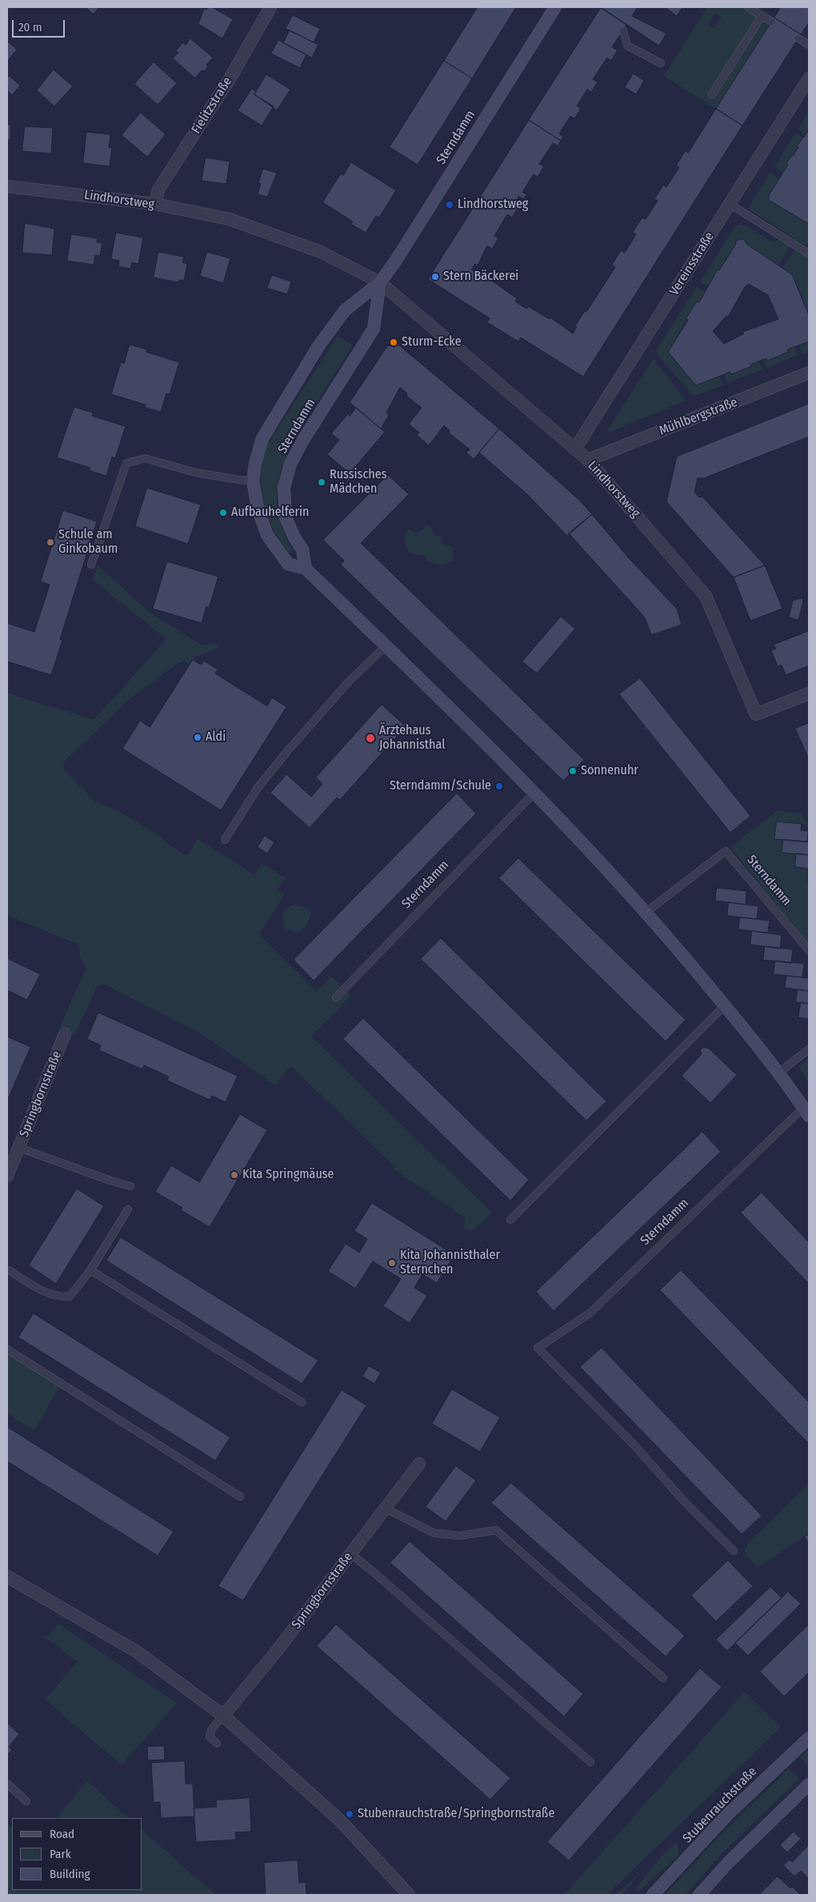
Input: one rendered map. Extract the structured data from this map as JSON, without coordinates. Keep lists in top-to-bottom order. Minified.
{"streets":{"street":["Fielitzstraße","Sterndamm","Lindhorstweg","Vereinsstraße","Mühlbergstraße","Springbornstraße","Stubenrauchstraße"]},"crossings":[["Fielitzstraße","Lindhorstweg"],["Sterndamm","Lindhorstweg"],["Lindhorstweg","Vereinsstraße"],["Lindhorstweg","Mühlbergstraße"]],"places":["Lindhorstweg","Stern Bäckerei","Sturm-Ecke","Russisches Mädchen","Aufbauhelferin","Schule am Ginkobaum","Aldi","Ärztehaus Johannisthal","Sonnenuhr","Sterndamm/Schule","Kita Springmäuse","Kita Johannisthaler Sternchen","Stubenrauchstraße/Springbornstraße"],"legend":["Road","Park","Building"],"scale_bar":"20 m"}
